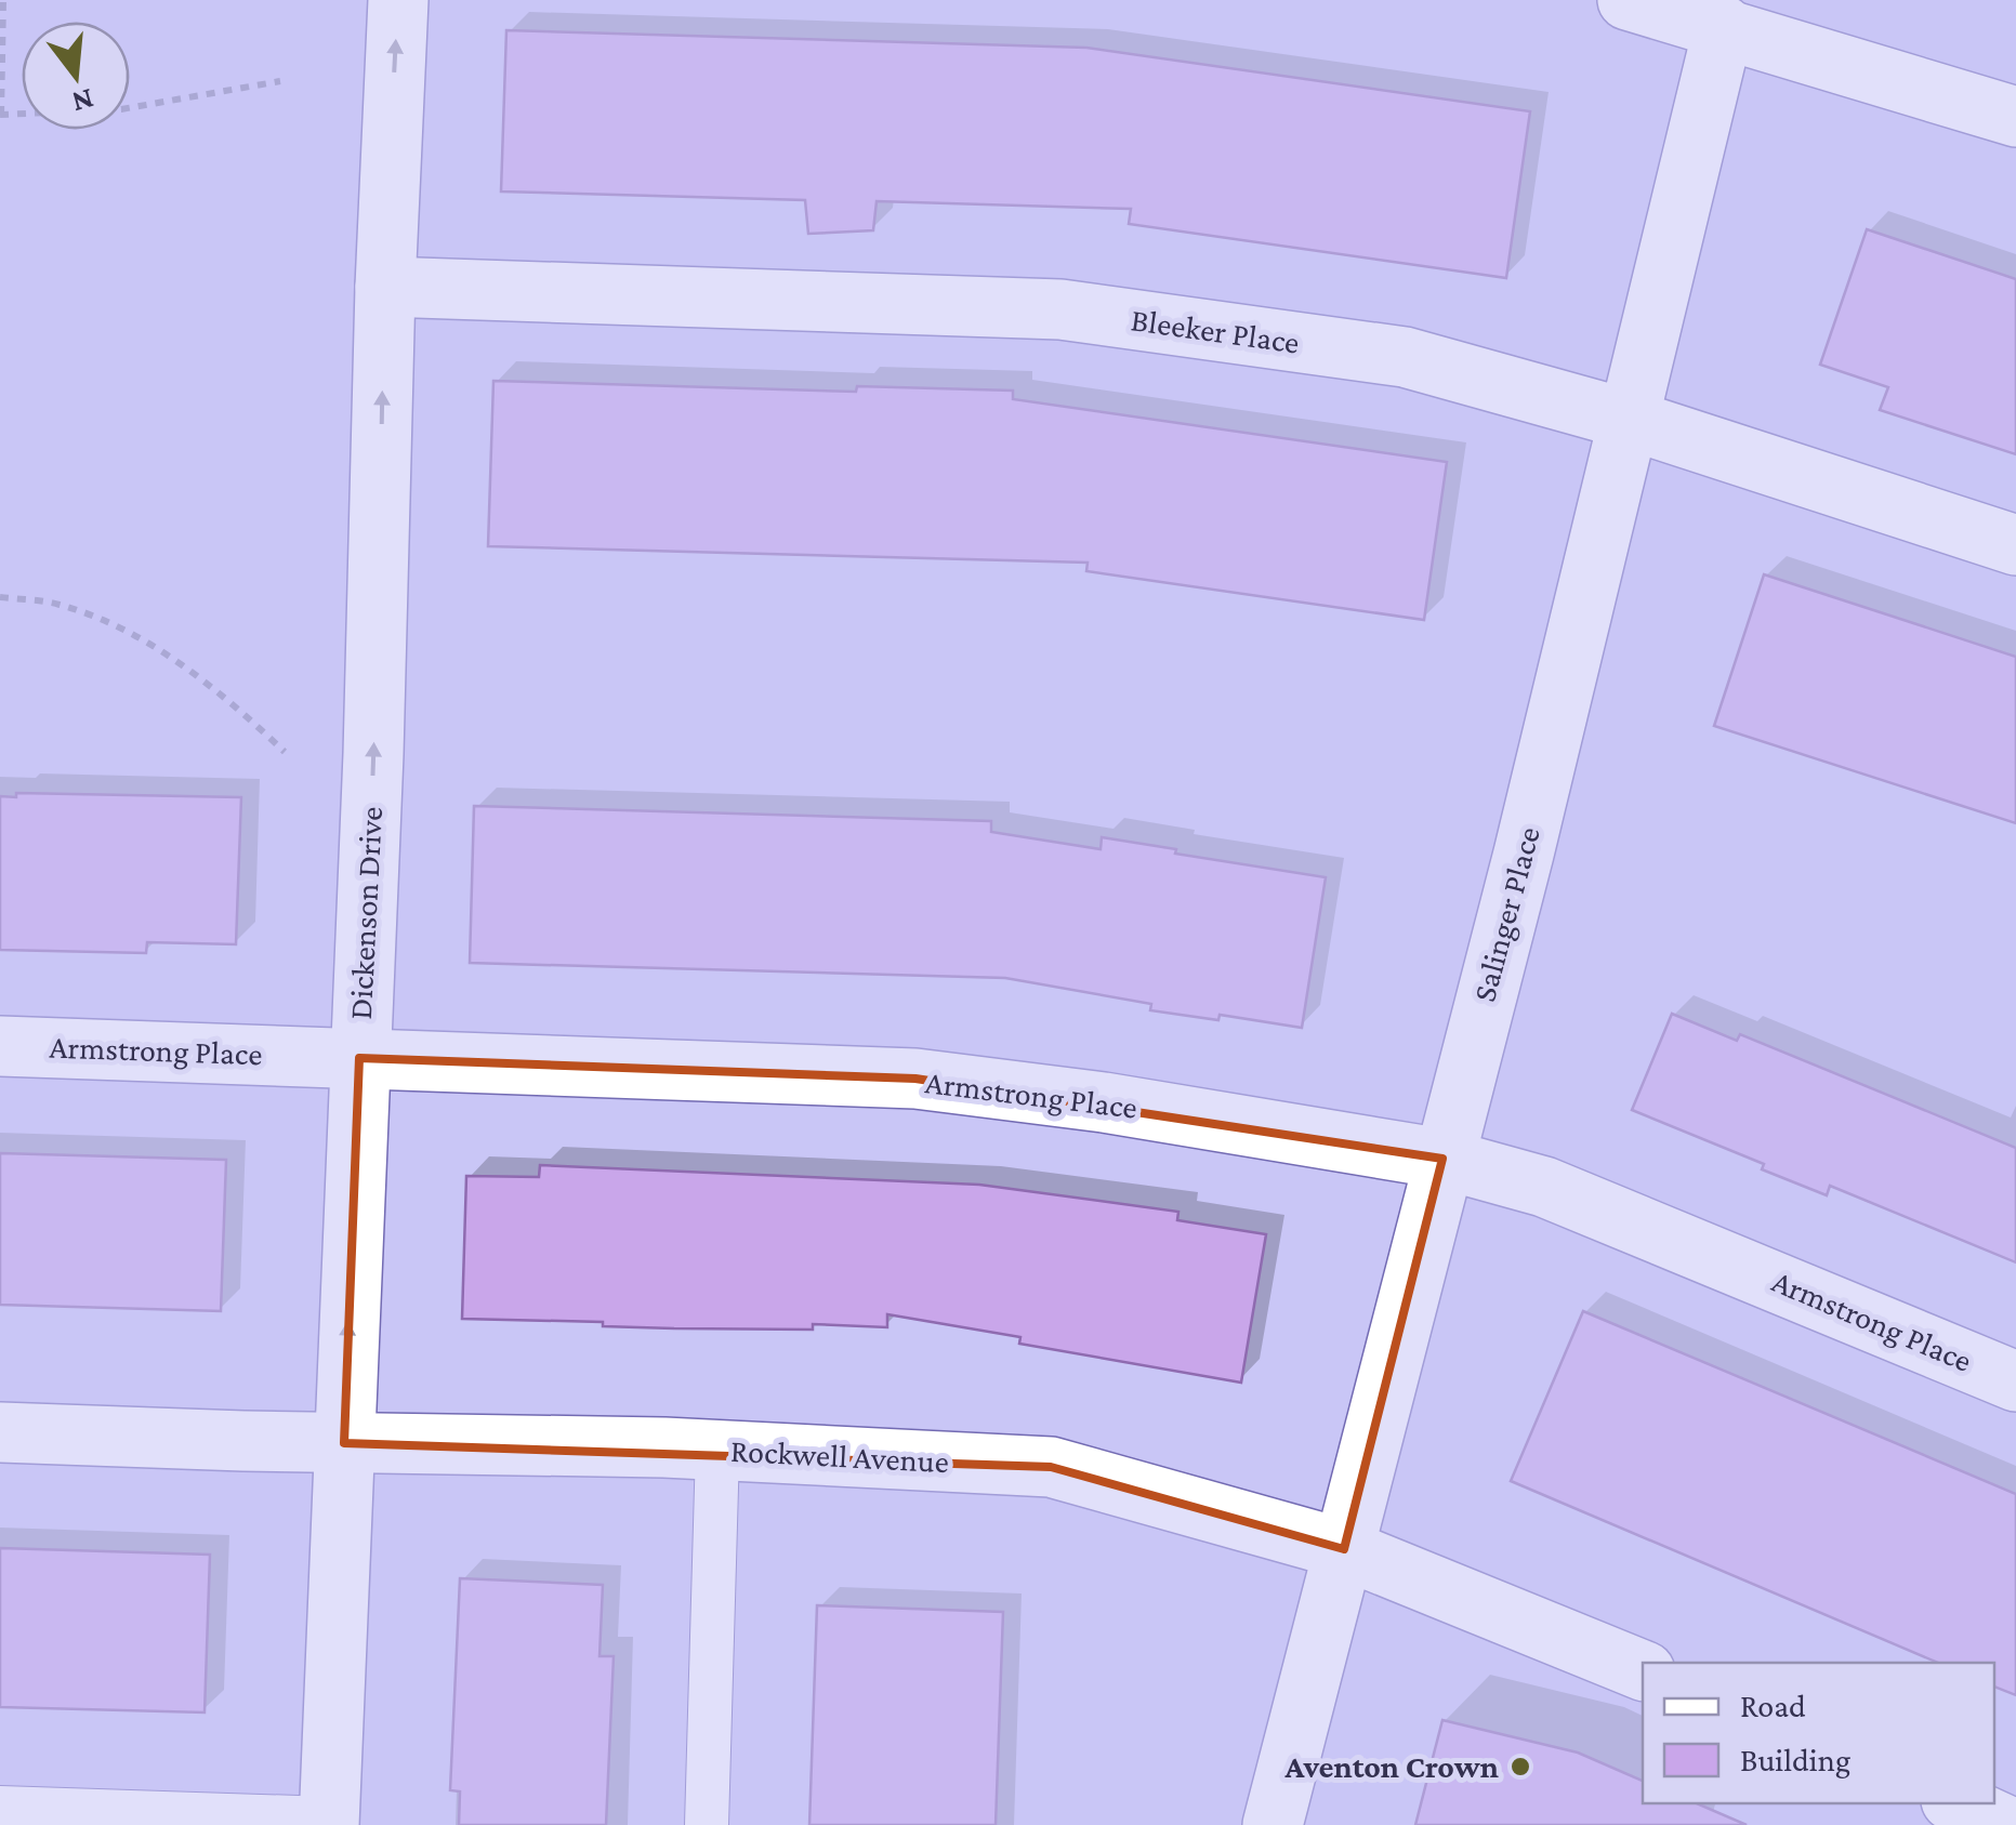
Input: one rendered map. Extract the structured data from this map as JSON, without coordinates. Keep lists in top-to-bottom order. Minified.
{"streets":{"street":["Bleeker Place","Dickenson Drive","Salinger Place","Armstrong Place","Rockwell Avenue"]},"crossings":[["Bleeker Place","Dickenson Drive"],["Bleeker Place","Salinger Place"],["Dickenson Drive","Armstrong Place"],["Dickenson Drive","Rockwell Avenue"],["Salinger Place","Armstrong Place"],["Salinger Place","Rockwell Avenue"]],"one_way":["Dickenson Drive"],"places":["Aventon Crown"],"legend":["Road","Building"],"north":"bottom"}
